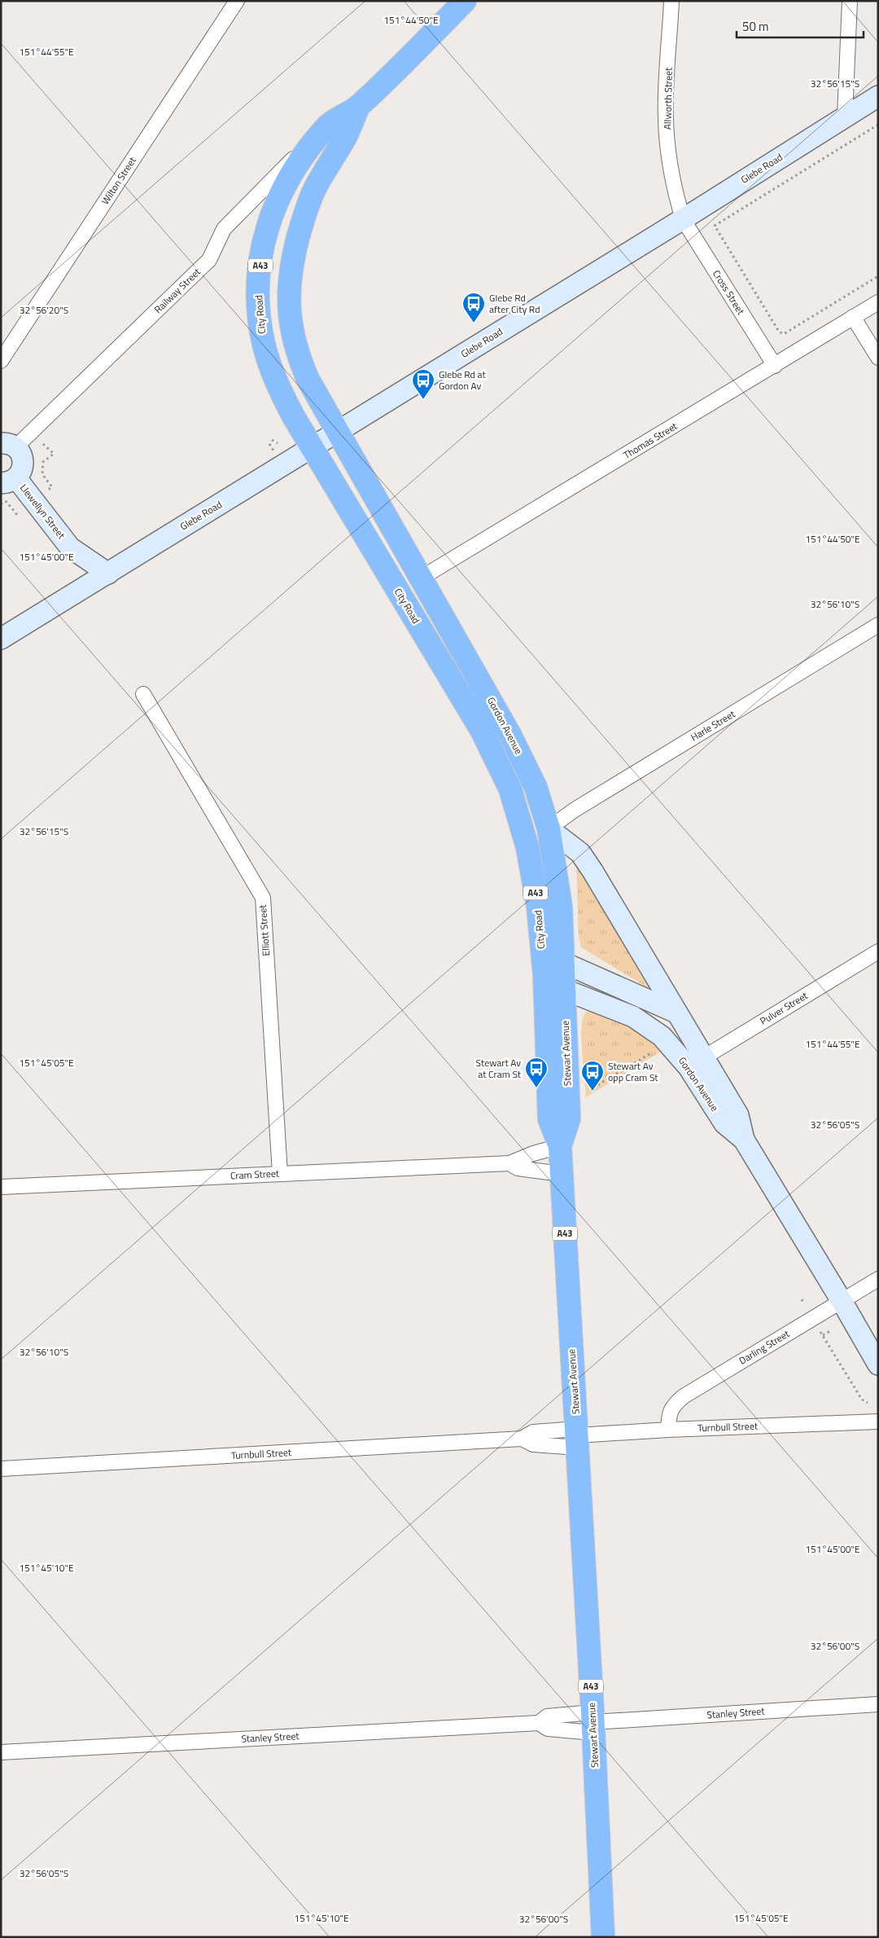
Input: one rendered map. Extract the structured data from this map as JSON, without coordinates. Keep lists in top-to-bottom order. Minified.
{"streets":{"highway":["A43","City Road","Gordon Avenue","Stewart Avenue"],"main road":["Glebe Road","Llewellyn Street"],"street":["Allworth Street","Wilton Street","Railway Street","Cross Street","Thomas Street","Harle Street","Elliott Street","Pulver Street","Cram Street","Darling Street","Turnbull Street","Stanley Street"]},"crossings":[["Allworth Street","Glebe Road"],["Allworth Street","Cross Street"],["Glebe Road","Cross Street"],["Glebe Road","City Road"],["Glebe Road","Llewellyn Street"],["Glebe Road","Gordon Avenue"],["Railway Street","City Road"],["Cross Street","Thomas Street"],["City Road","Gordon Avenue"],["City Road","Stewart Avenue"],["City Road","Cram Street"],["Thomas Street","Gordon Avenue"],["Gordon Avenue","Harle Street"],["Gordon Avenue","Pulver Street"],["Gordon Avenue","Stewart Avenue"],["Gordon Avenue","Darling Street"],["Harle Street","Stewart Avenue"],["Elliott Street","Cram Street"],["Stewart Avenue","Cram Street"],["Stewart Avenue","Turnbull Street"],["Stewart Avenue","Stanley Street"],["Darling Street","Turnbull Street"]],"places":{"bus stop":["Glebe Rd after City Rd","Glebe Rd at Gordon Av","Stewart Av at Cram St","Stewart Av opp Cram St"]},"scale_bar":"50 m","coordinates":["151°44'50\"E","151°44'55\"E","32°56'15\"S","32°56'20\"S","151°45'00\"E","32°56'10\"S","151°45'05\"E","32°56'05\"S","151°45'10\"E","32°56'00\"S"]}
